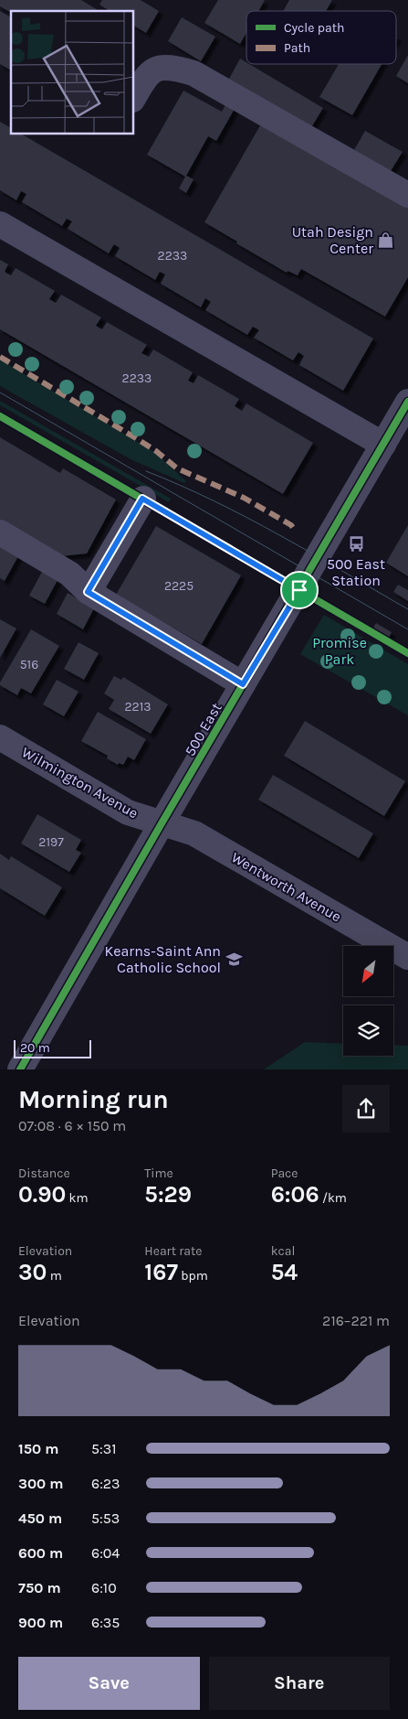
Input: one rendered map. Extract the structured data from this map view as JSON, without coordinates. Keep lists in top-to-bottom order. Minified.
{"streets":{"street":["500 East","Wilmington Avenue","Wentworth Avenue"]},"crossings":[["500 East","Wilmington Avenue"],["500 East","Wentworth Avenue"],["Wilmington Avenue","Wentworth Avenue"]],"parks":["Promise Park"],"places":{"shop":["Utah Design Center"],"bus stop":["500 East Station"],"school or university":["Kearns-Saint Ann Catholic School"]},"house_numbers":["2233","2233","2225","516","2213","2197"],"legend":["Cycle path","Path"],"scale_bar":"20 m","north":"bottom left","page":{"scale":"20 m","heading":["Morning run","07:08 · 6 × 150 m"],"stats":[["Distance","0.90 km"],["Time","5:29"],["Pace","6:06 /km"],["Elevation","30 m"],["Heart rate","167 bpm"],["kcal","54"]],"chart":["Elevation","216–221 m"],"list":[{"name":"150 m","note":"5:31"},{"name":"300 m","note":"6:23"},{"name":"450 m","note":"5:53"},{"name":"600 m","note":"6:04"},{"name":"750 m","note":"6:10"},{"name":"900 m","note":"6:35"}],"buttons":["Save","Share"]}}
